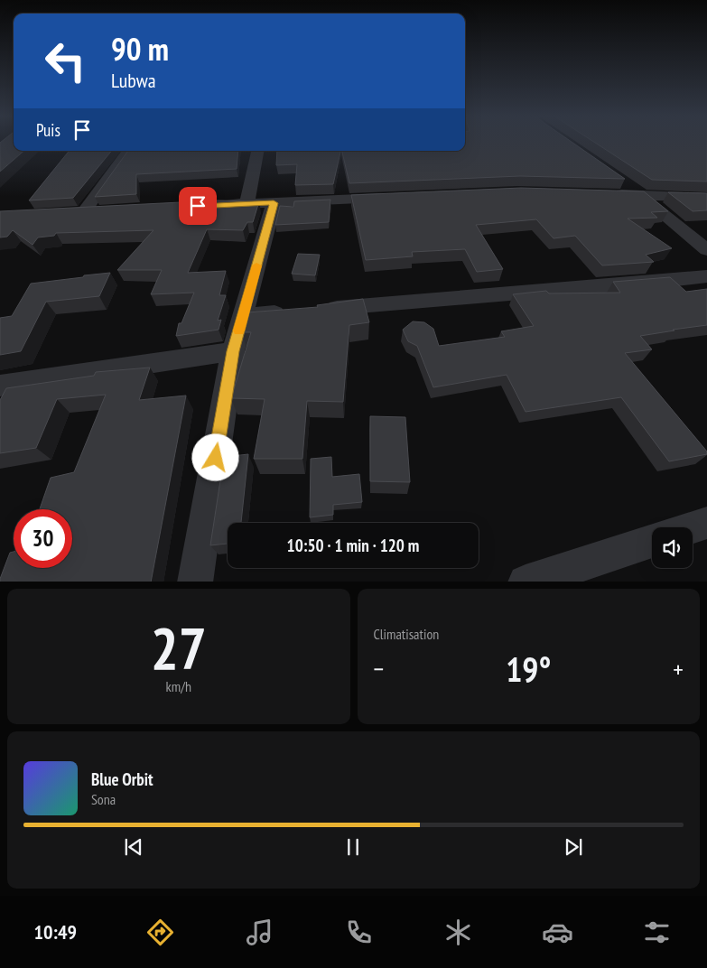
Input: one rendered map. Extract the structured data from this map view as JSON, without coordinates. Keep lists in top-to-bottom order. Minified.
{"page":{"turn":["90 m","Lubwa"],"then":"Puis","limit":"30","trip":"10:50 · 1 min · 120 m","tile":[["27","km/h"],"Climatisation"],"heat":["−","19°","+"],"song":["Blue Orbit","Sona"],"tabs":"10:49"}}
